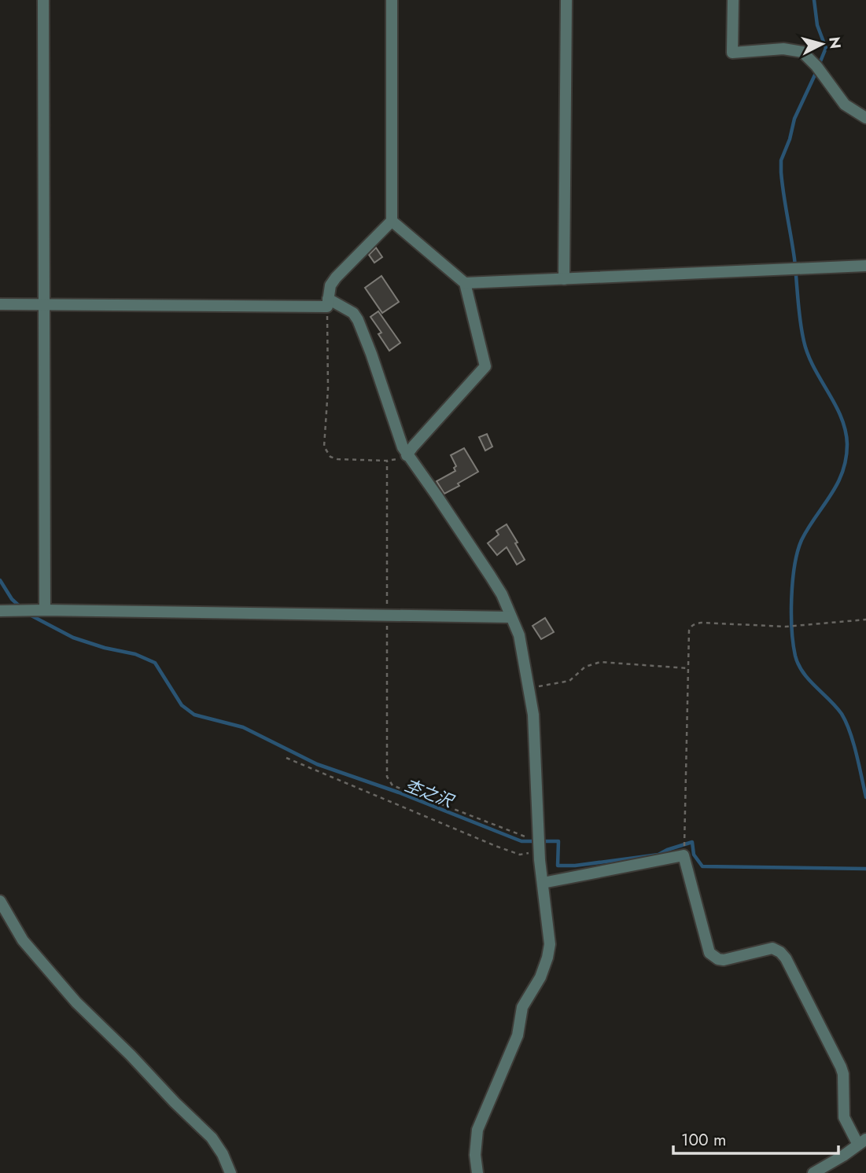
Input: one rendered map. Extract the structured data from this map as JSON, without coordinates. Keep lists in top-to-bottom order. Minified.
{"water":["杢之沢"],"scale_bar":"100 m","north":"right"}
